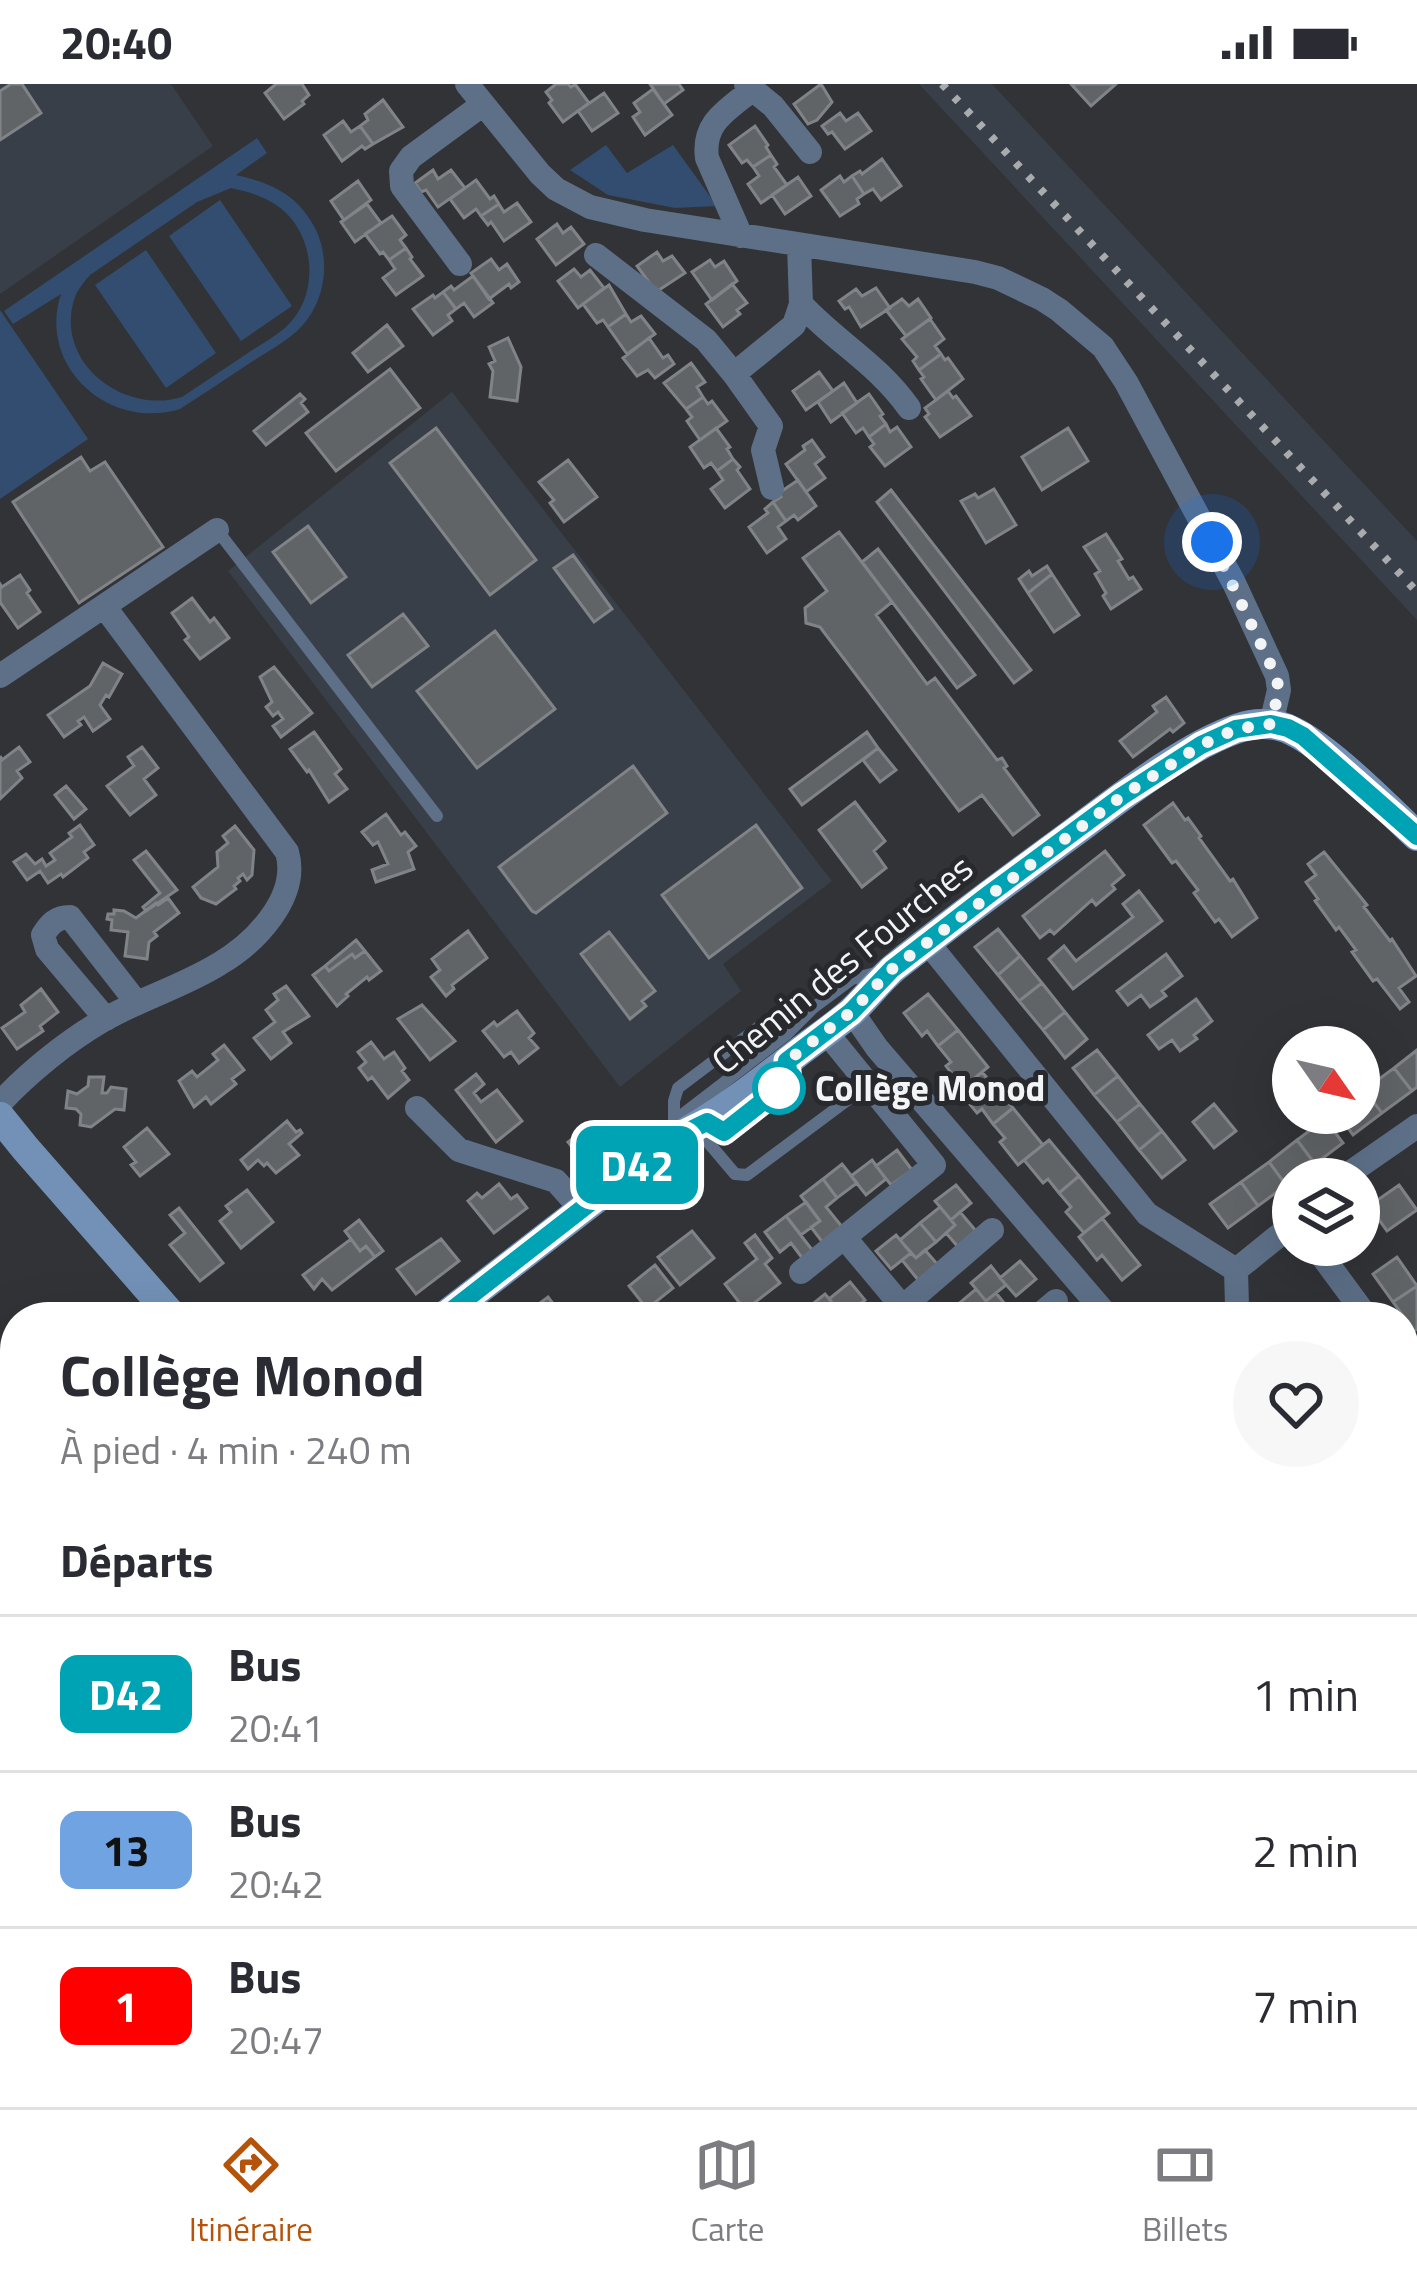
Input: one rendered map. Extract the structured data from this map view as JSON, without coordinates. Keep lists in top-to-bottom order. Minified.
{"streets":{"street":["Chemin des Fourches"]},"places":["Collège Monod"],"lines":["bus line D42"],"north":"bottom right","page":{"status":"20:40","on_map":"D42","heading":[["Collège Monod","À pied · 4 min · 240 m"],"Départs"],"list":[{"mark":"D42","name":"Bus","note":"20:41","value":"1 min"},{"mark":"13","name":"Bus","note":"20:42","value":"2 min"},{"mark":"1","name":"Bus","note":"20:47","value":"7 min"}],"tabs":["Itinéraire","Carte","Billets"]}}
